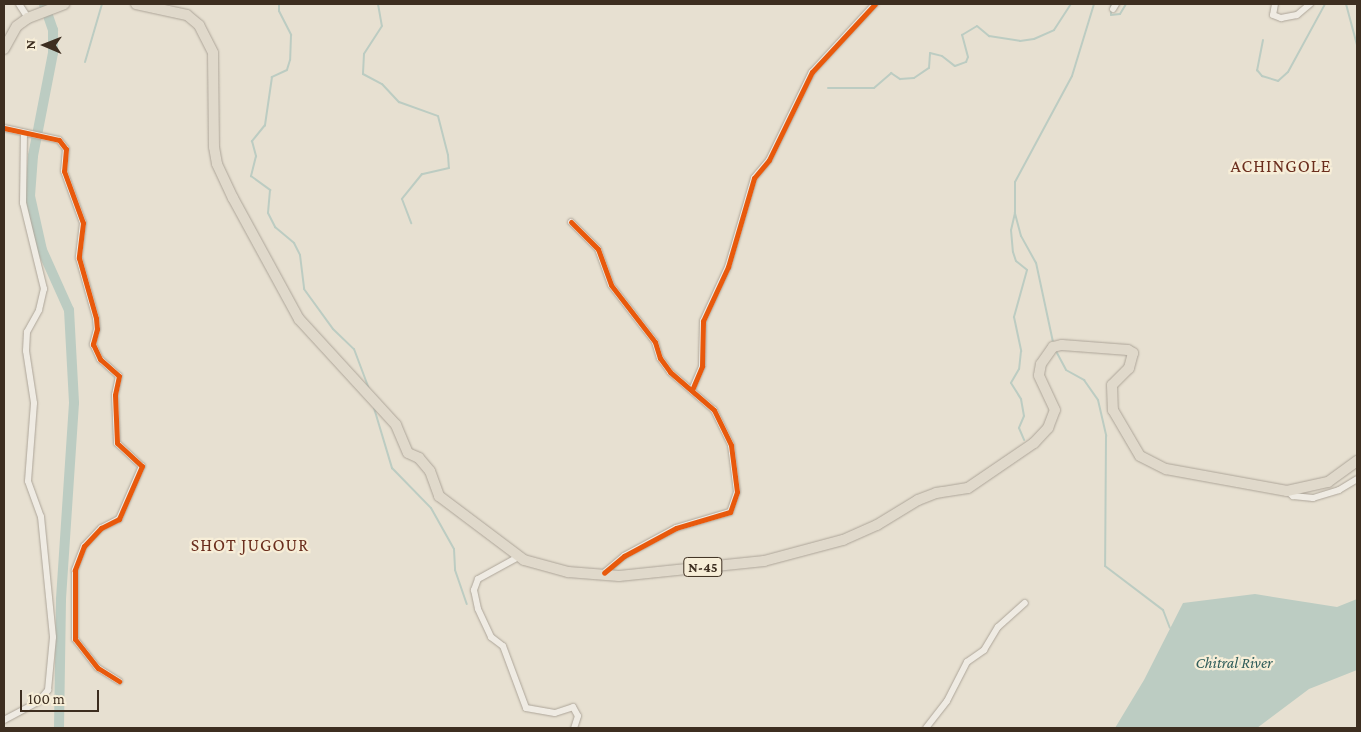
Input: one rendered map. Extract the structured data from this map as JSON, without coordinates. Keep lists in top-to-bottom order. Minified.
{"streets":{"highway":["N-45"]},"districts":["ACHINGOLE","SHOT JUGOUR"],"water":["Chitral River"],"scale_bar":"100 m","north":"left"}
